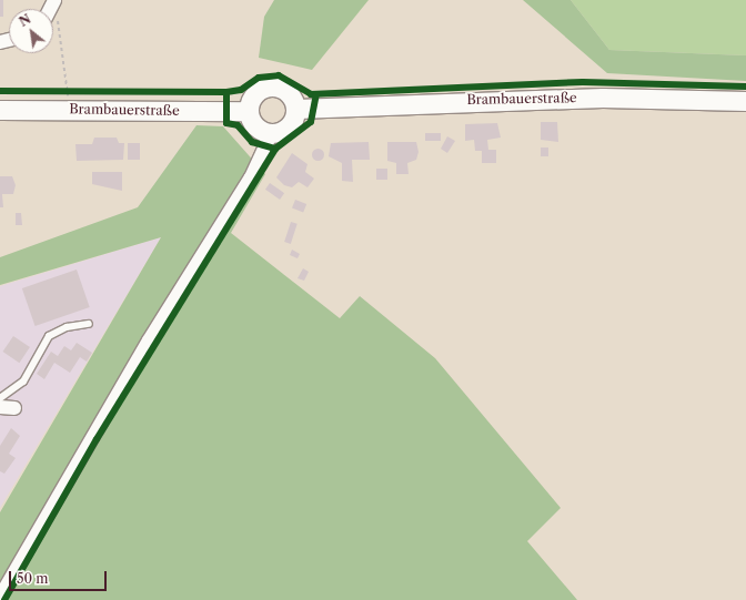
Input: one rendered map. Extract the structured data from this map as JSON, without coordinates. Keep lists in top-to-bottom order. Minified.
{"streets":{"main road":["Brambauerstraße"]},"scale_bar":"50 m","north":"top left"}
